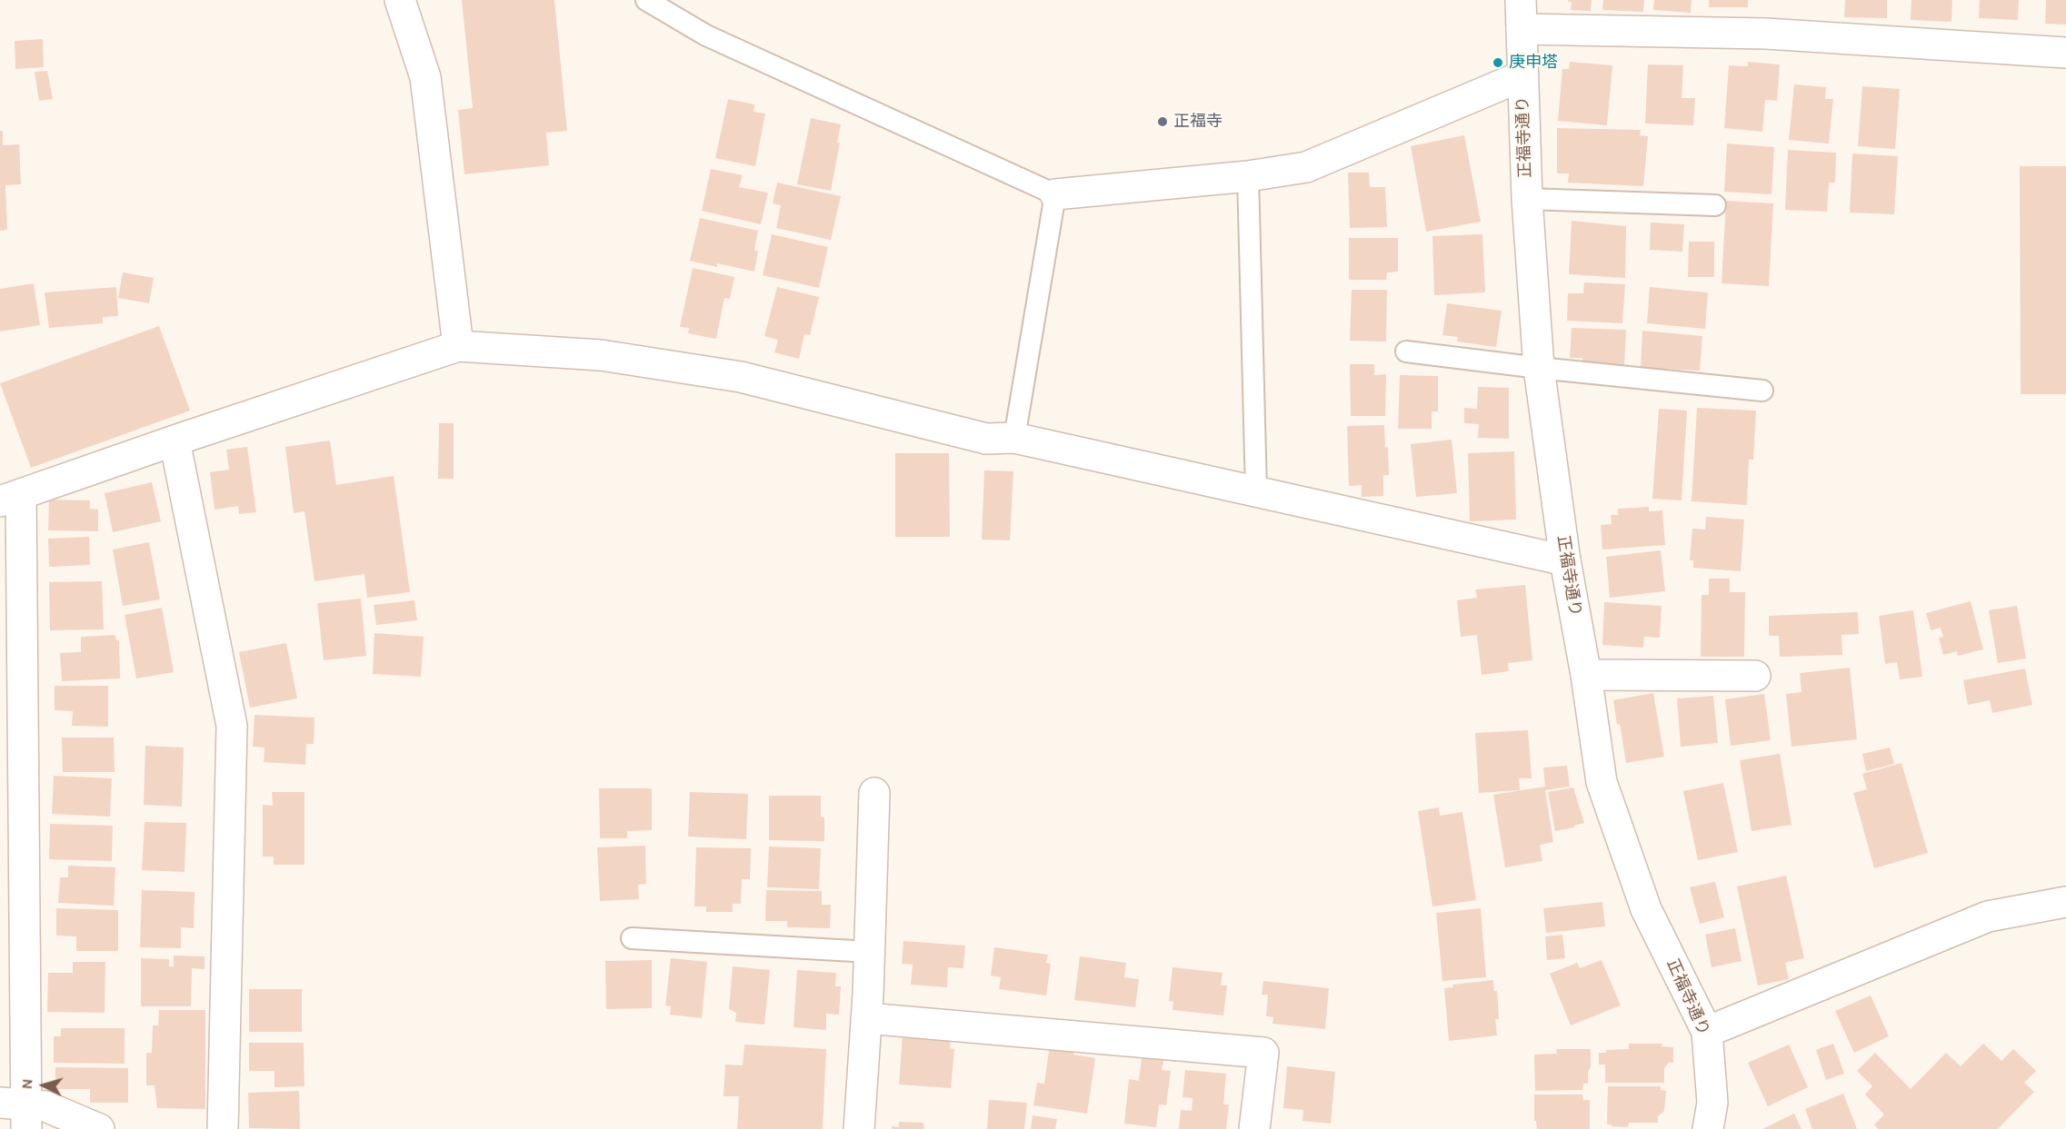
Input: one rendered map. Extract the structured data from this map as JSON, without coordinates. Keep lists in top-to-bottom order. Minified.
{"streets":{"street":["正福寺通り"]},"places":["庚申塔","正福寺"],"north":"left"}
